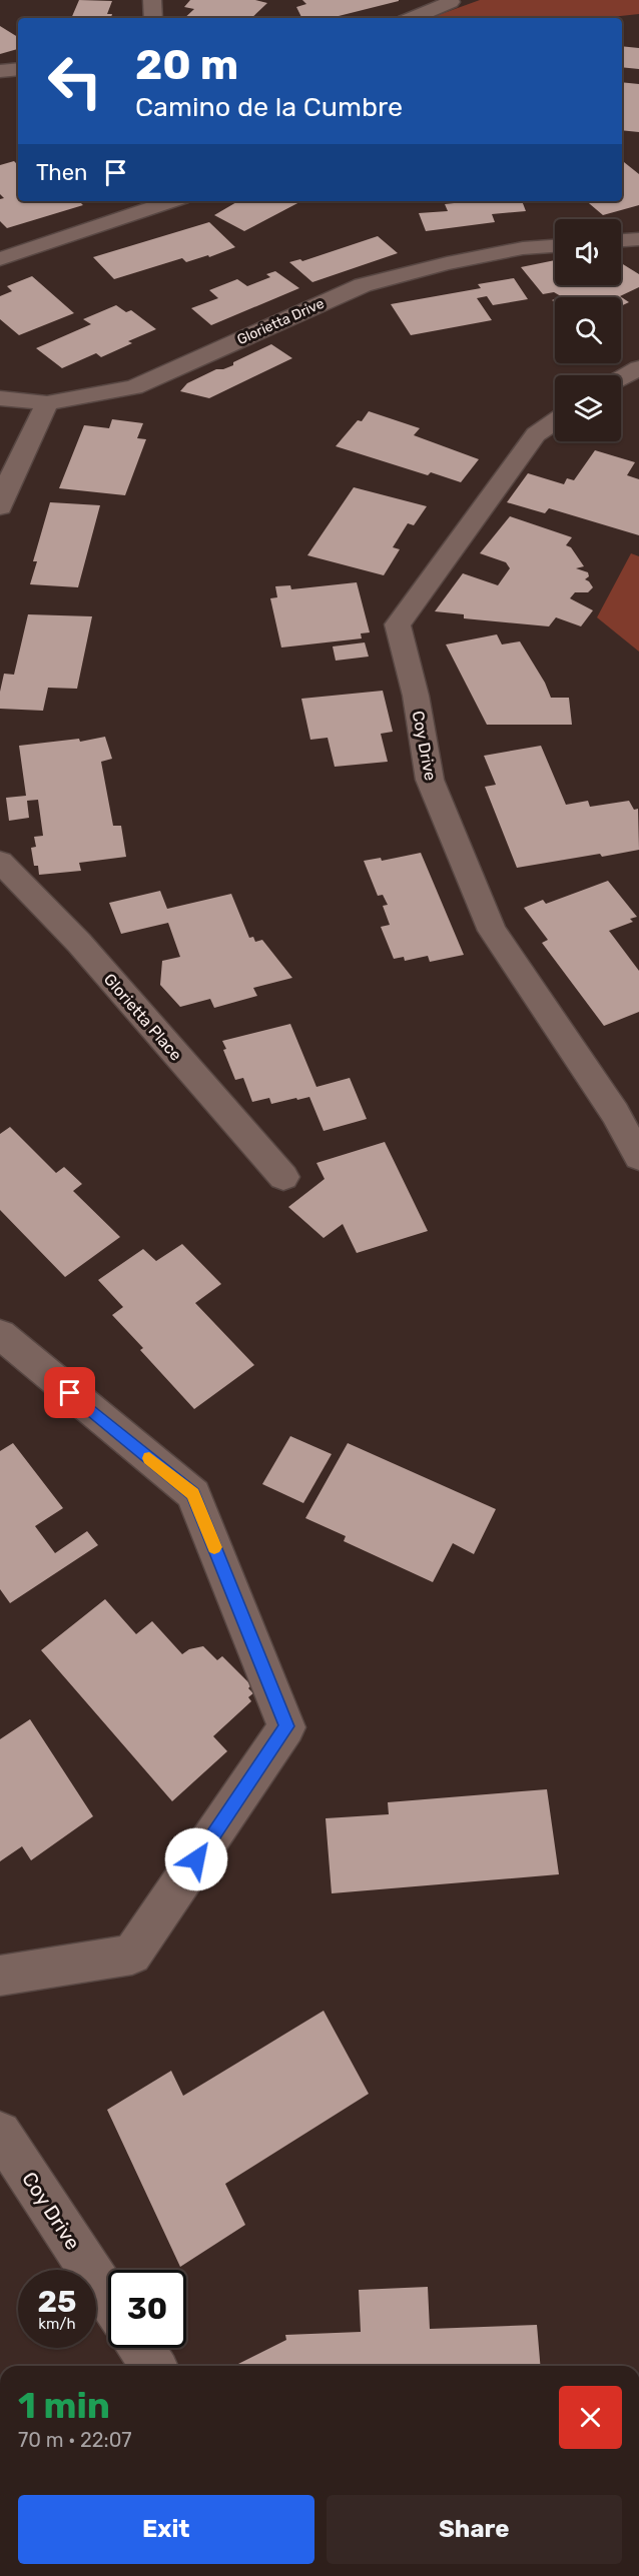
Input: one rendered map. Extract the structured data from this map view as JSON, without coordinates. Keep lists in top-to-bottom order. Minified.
{"streets":{"street":["Glorietta Drive","Coy Drive","Glorietta Place"]},"page":{"turn":["20 m","Camino de la Cumbre"],"then":"Then","speed":"25 km/h","limit":"30","heading":["1 min","70 m · 22:07"],"buttons":["Exit","Share"]}}
